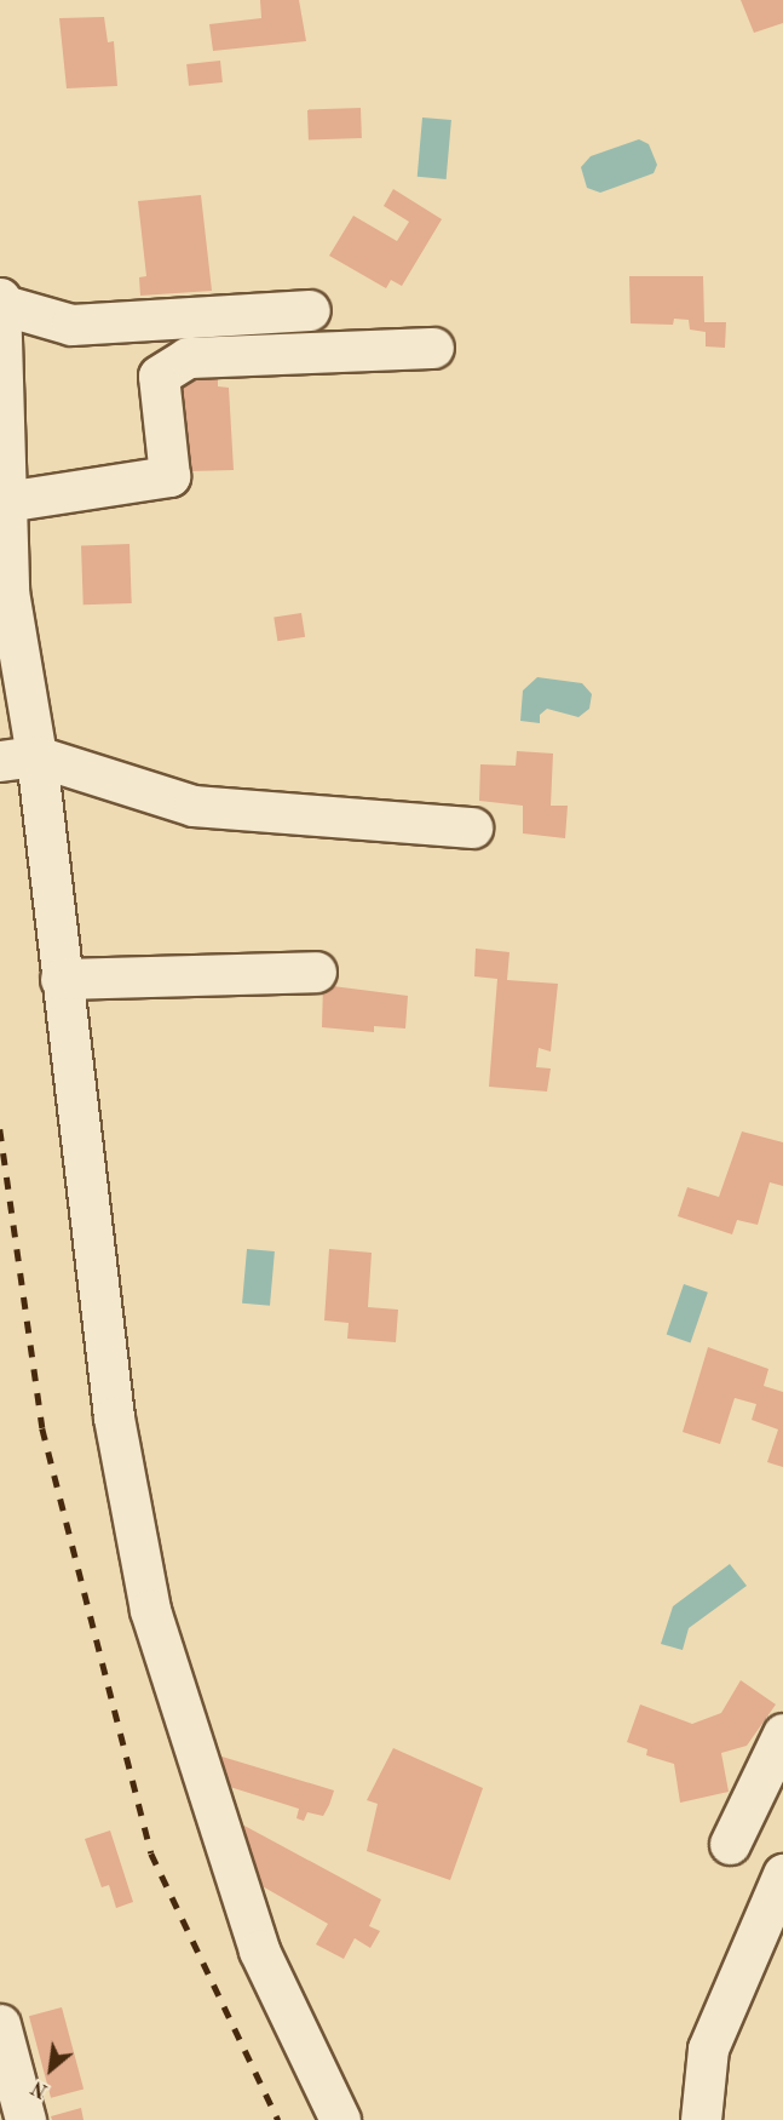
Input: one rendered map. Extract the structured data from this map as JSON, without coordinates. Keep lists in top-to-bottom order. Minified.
{"north":"bottom left"}
